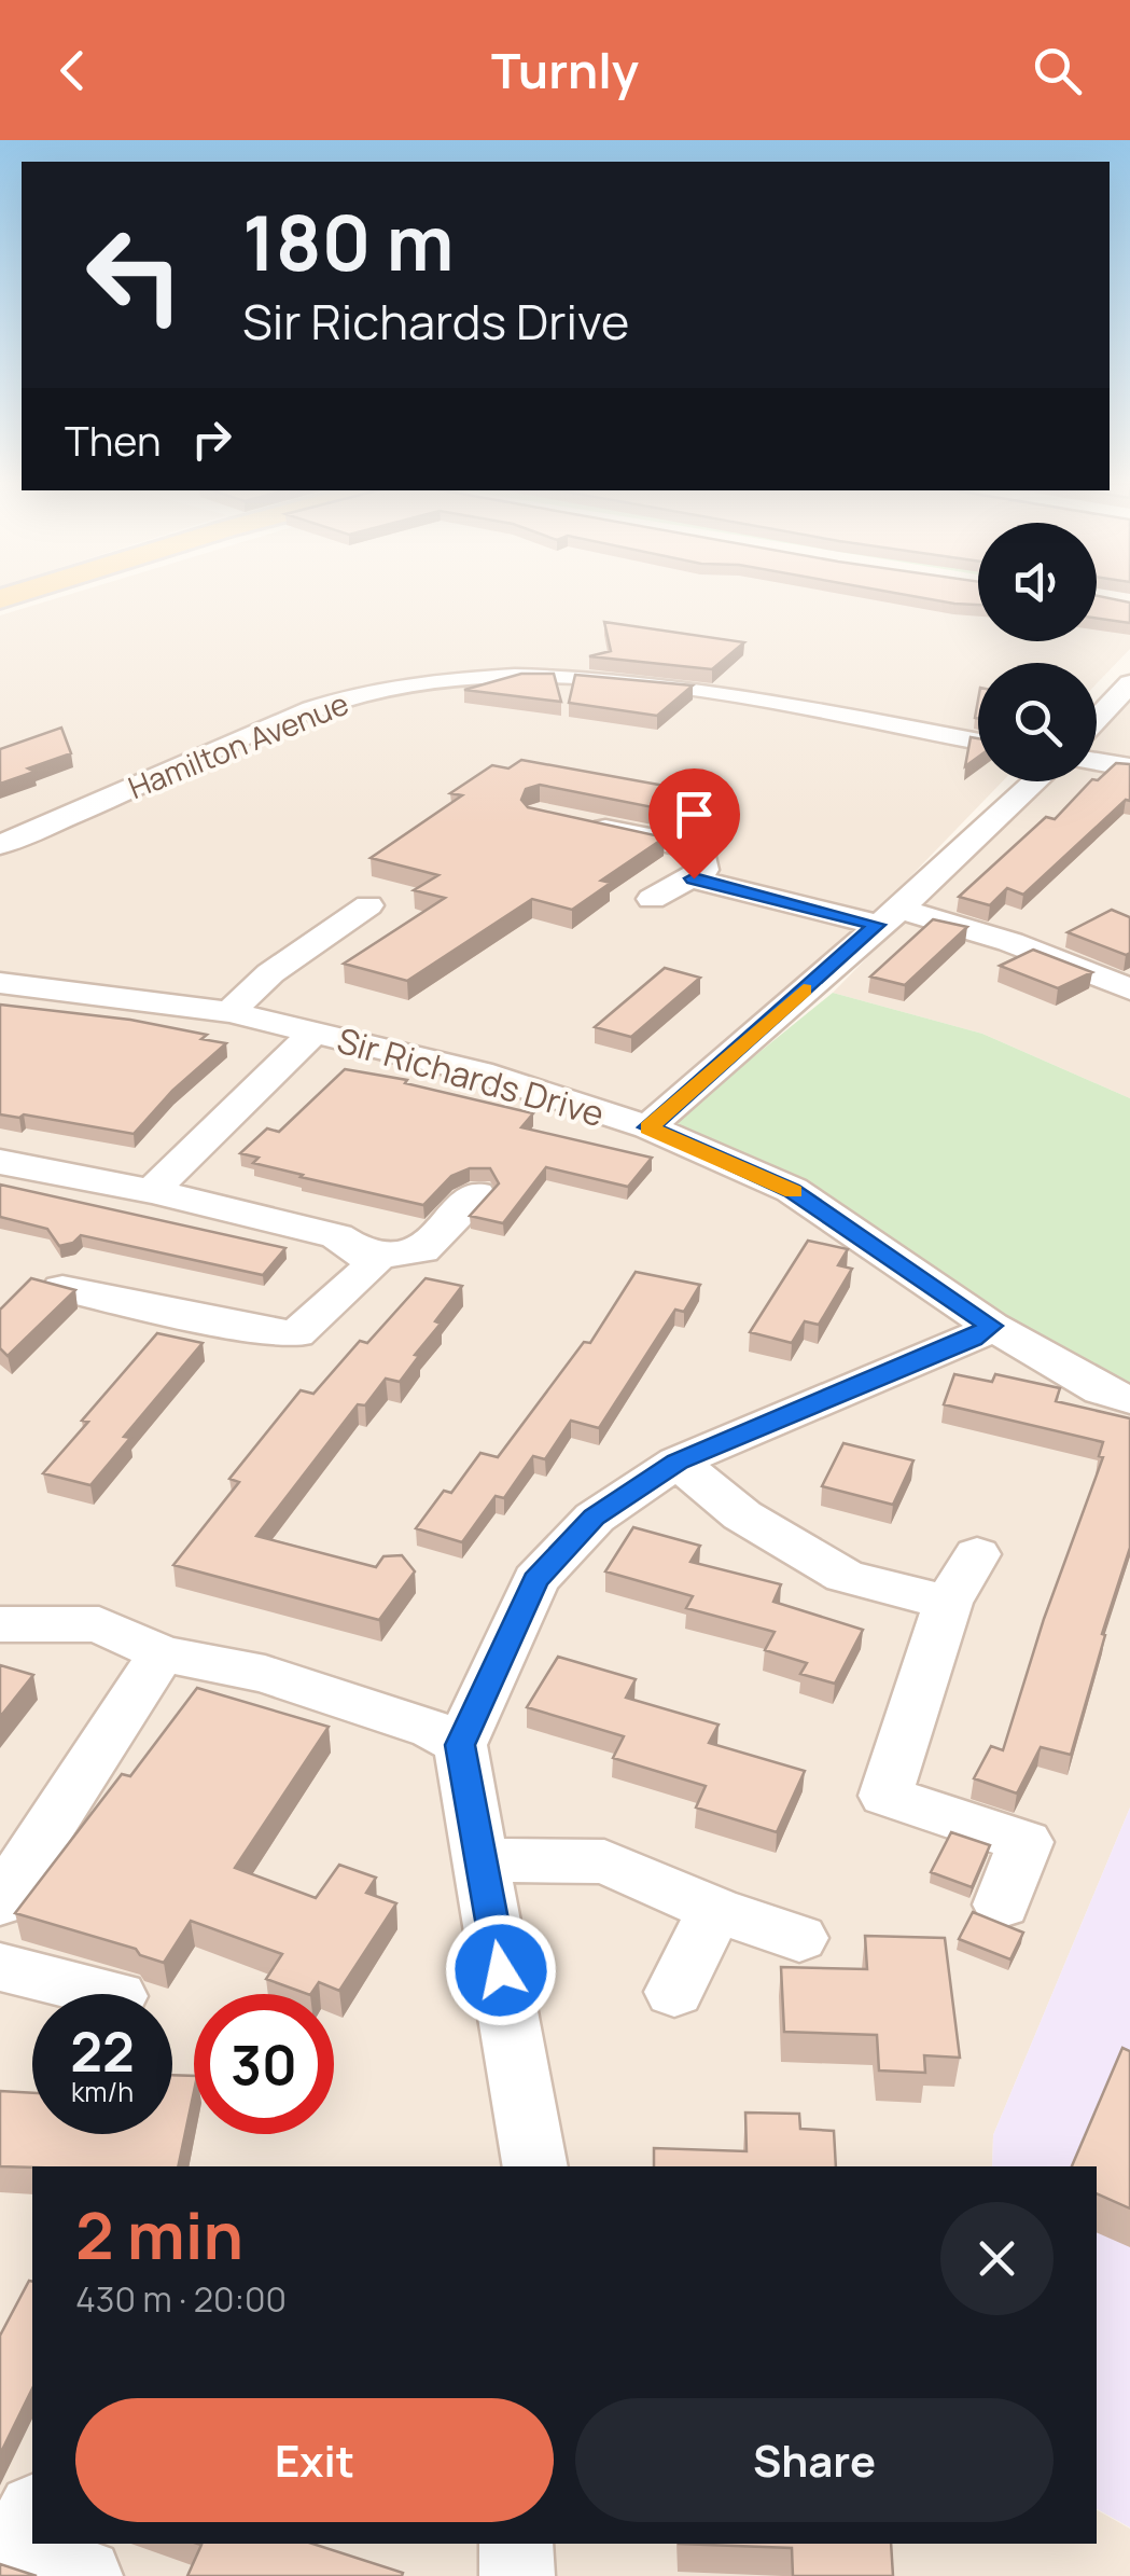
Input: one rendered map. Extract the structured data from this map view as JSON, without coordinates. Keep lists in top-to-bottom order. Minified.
{"streets":{"street":["Hamilton Avenue","Sir Richards Drive"]},"page":{"header":"Turnly","turn":["180 m","Sir Richards Drive"],"then":"Then","speed":"22 km/h","limit":"30","heading":["2 min","430 m · 20:00"],"buttons":["Exit","Share"]}}
